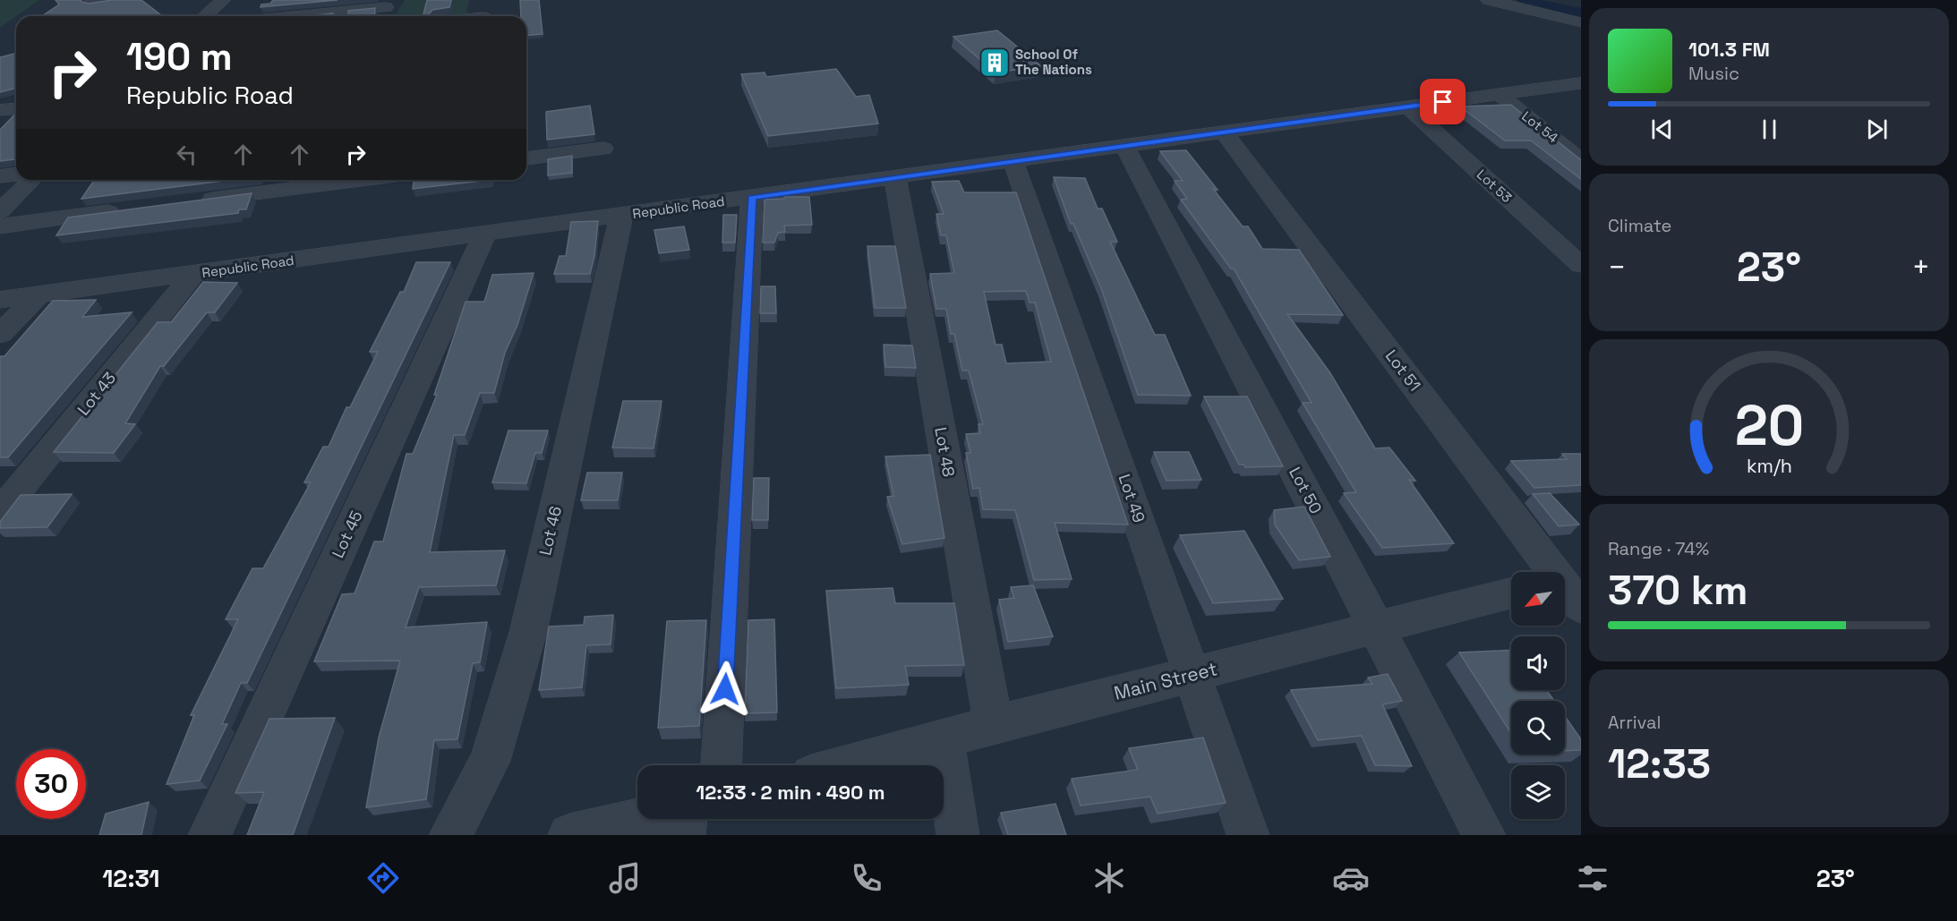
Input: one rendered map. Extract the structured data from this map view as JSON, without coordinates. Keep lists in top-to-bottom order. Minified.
{"streets":{"street":["Lot 54","Lot 53","Republic Road","Lot 51","Lot 43","Lot 48","Lot 50","Lot 49","Lot 46","Lot 45","Main Street"]},"crossings":[["Lot 54","Republic Road"],["Lot 53","Republic Road"],["Republic Road","Lot 51"],["Republic Road","Lot 43"],["Republic Road","Lot 48"],["Republic Road","Lot 50"],["Republic Road","Lot 49"],["Republic Road","Lot 46"],["Republic Road","Lot 45"],["Lot 48","Main Street"],["Lot 50","Main Street"],["Lot 49","Main Street"]],"places":{"building":["School Of The Nations"]},"north":"bottom left","page":{"turn":["190 m","Republic Road"],"song":["101.3 FM","Music"],"tile":["Climate",["Range · 74%","370 km"],["Arrival","12:33"]],"heat":["−","23°","+"],"limit":"30","trip":"12:33 · 2 min · 490 m","tabs":["12:31","23°"],"gauge":["20","km/h"]}}
